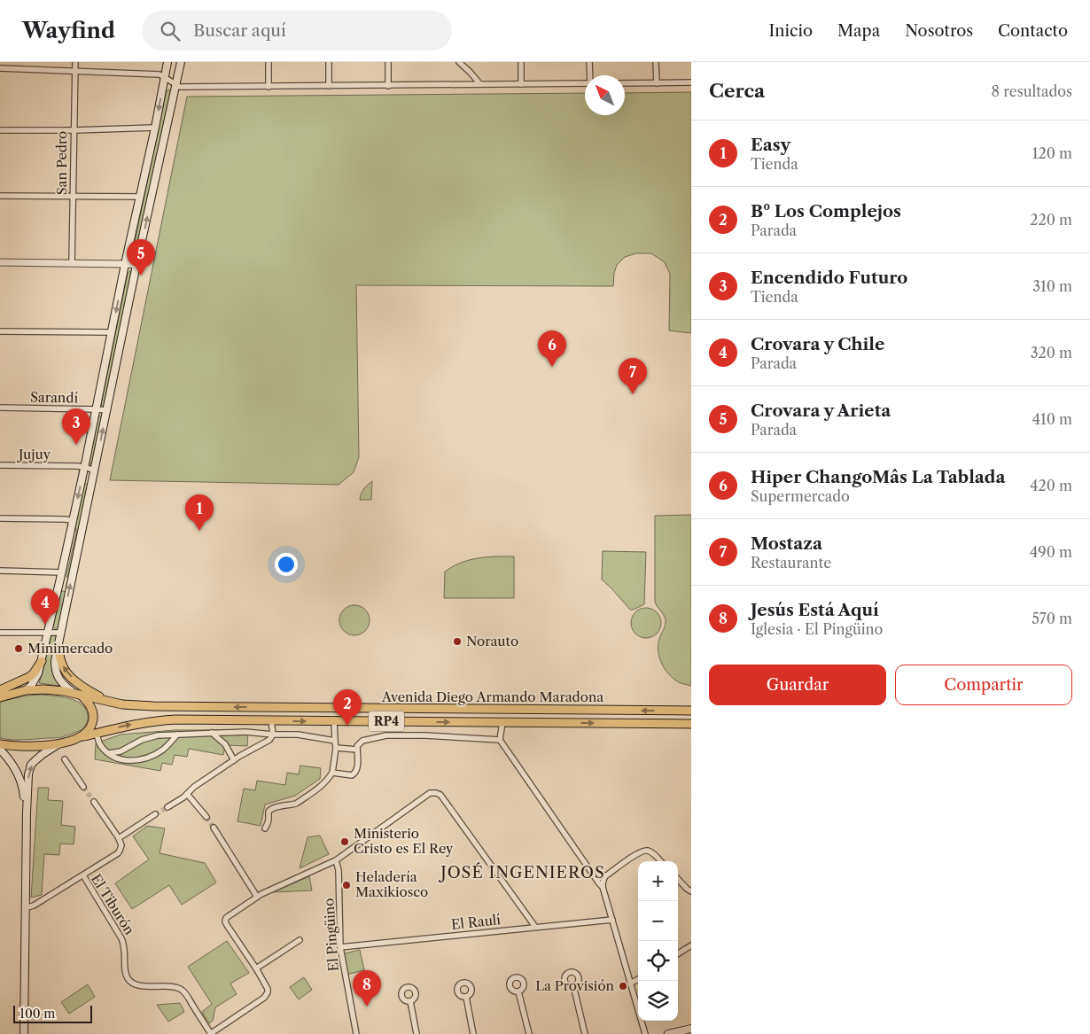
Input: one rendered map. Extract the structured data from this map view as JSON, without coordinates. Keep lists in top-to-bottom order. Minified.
{"streets":{"main road":["Avenida Diego Armando Maradona","RP4"],"street":["San Pedro","Sarandí","Jujuy","El Tiburón","El Raulí","El Pingüino"]},"crossings":[["Avenida Diego Armando Maradona","RP4"],["El Raulí","El Pingüino"]],"districts":["JOSÉ INGENIEROS"],"places":["Norauto","Minimercado","Ministerio Cristo es El Rey","Heladería Maxikiosco","La Provisión"],"scale_bar":"100 m","north":"top left","page":{"header":"Wayfind","search":"Buscar aquí","nav":["Inicio","Mapa","Nosotros","Contacto"],"heading":["Cerca","8 resultados"],"list":[{"mark":"1","name":"Easy","note":"Tienda","value":"120 m"},{"mark":"2","name":"Bº Los Complejos","note":"Parada","value":"220 m"},{"mark":"3","name":"Encendido Futuro","note":"Tienda","value":"310 m"},{"mark":"4","name":"Crovara y Chile","note":"Parada","value":"320 m"},{"mark":"5","name":"Crovara y Arieta","note":"Parada","value":"410 m"},{"mark":"6","name":"Hiper ChangoMâs La Tablada","note":"Supermercado","value":"420 m"},{"mark":"7","name":"Mostaza","note":"Restaurante","value":"490 m"},{"mark":"8","name":"Jesús Está Aquí","note":"Iglesia · El Pingüino","value":"570 m"}],"pins":["5","6","7","3","1","4","2","8"],"buttons":["Guardar","Compartir"],"map_buttons":["+","−"],"scale":"100 m"}}
